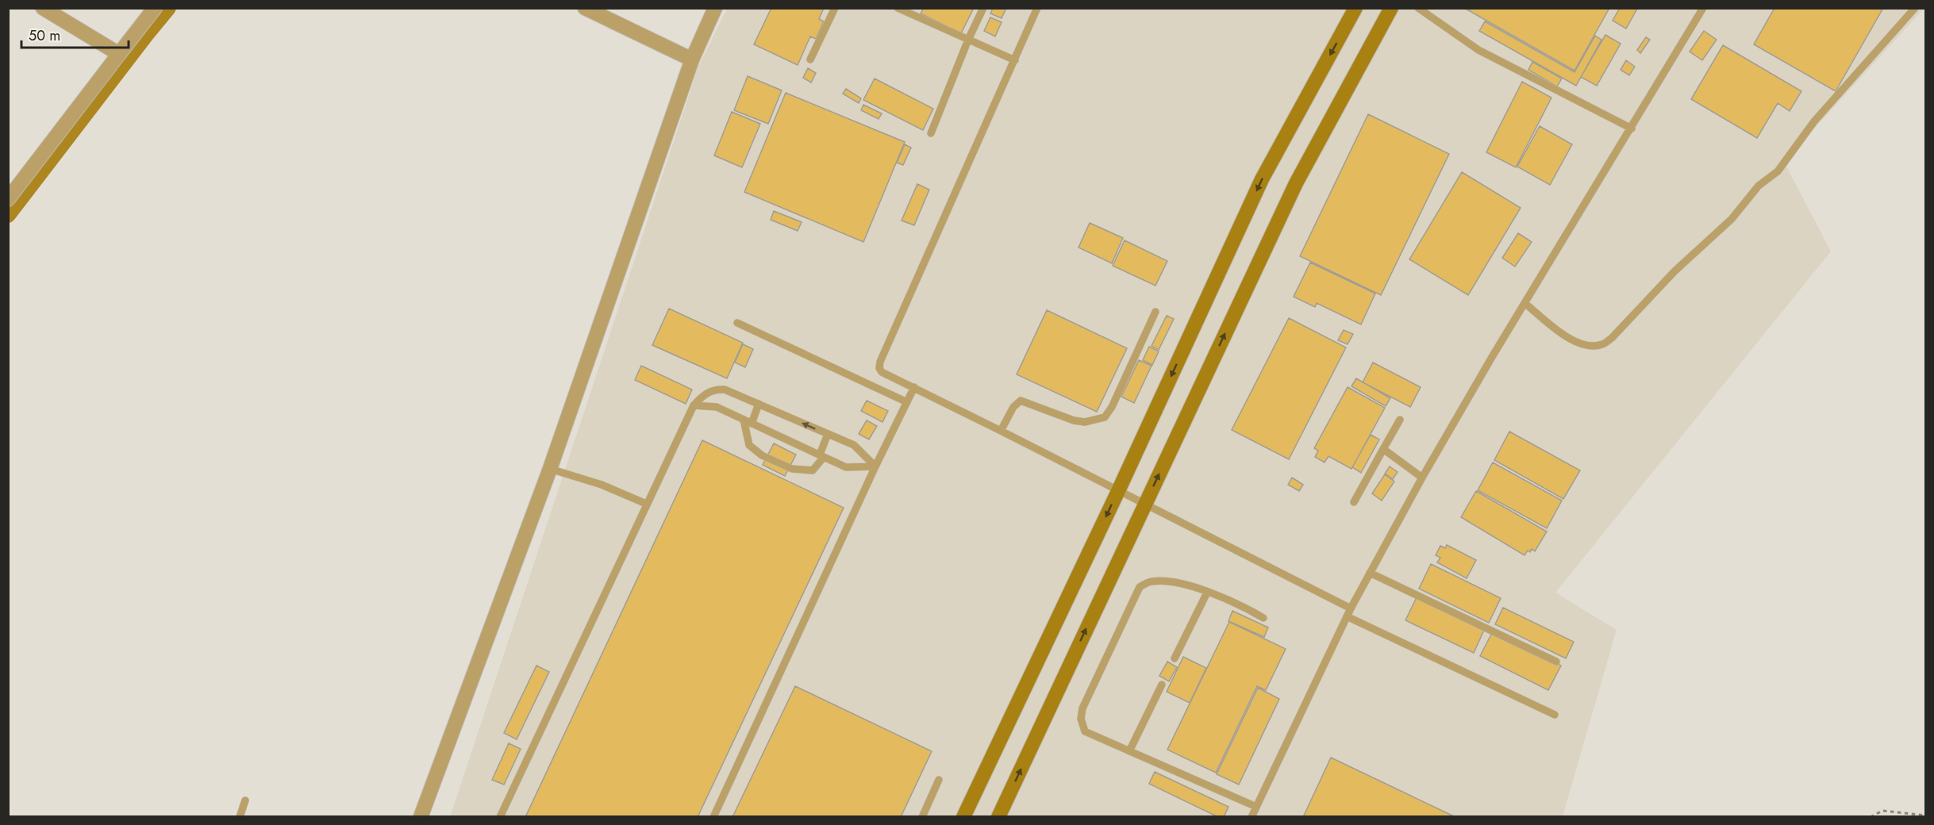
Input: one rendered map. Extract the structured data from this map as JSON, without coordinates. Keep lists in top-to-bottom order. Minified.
{"scale_bar":"50 m"}
